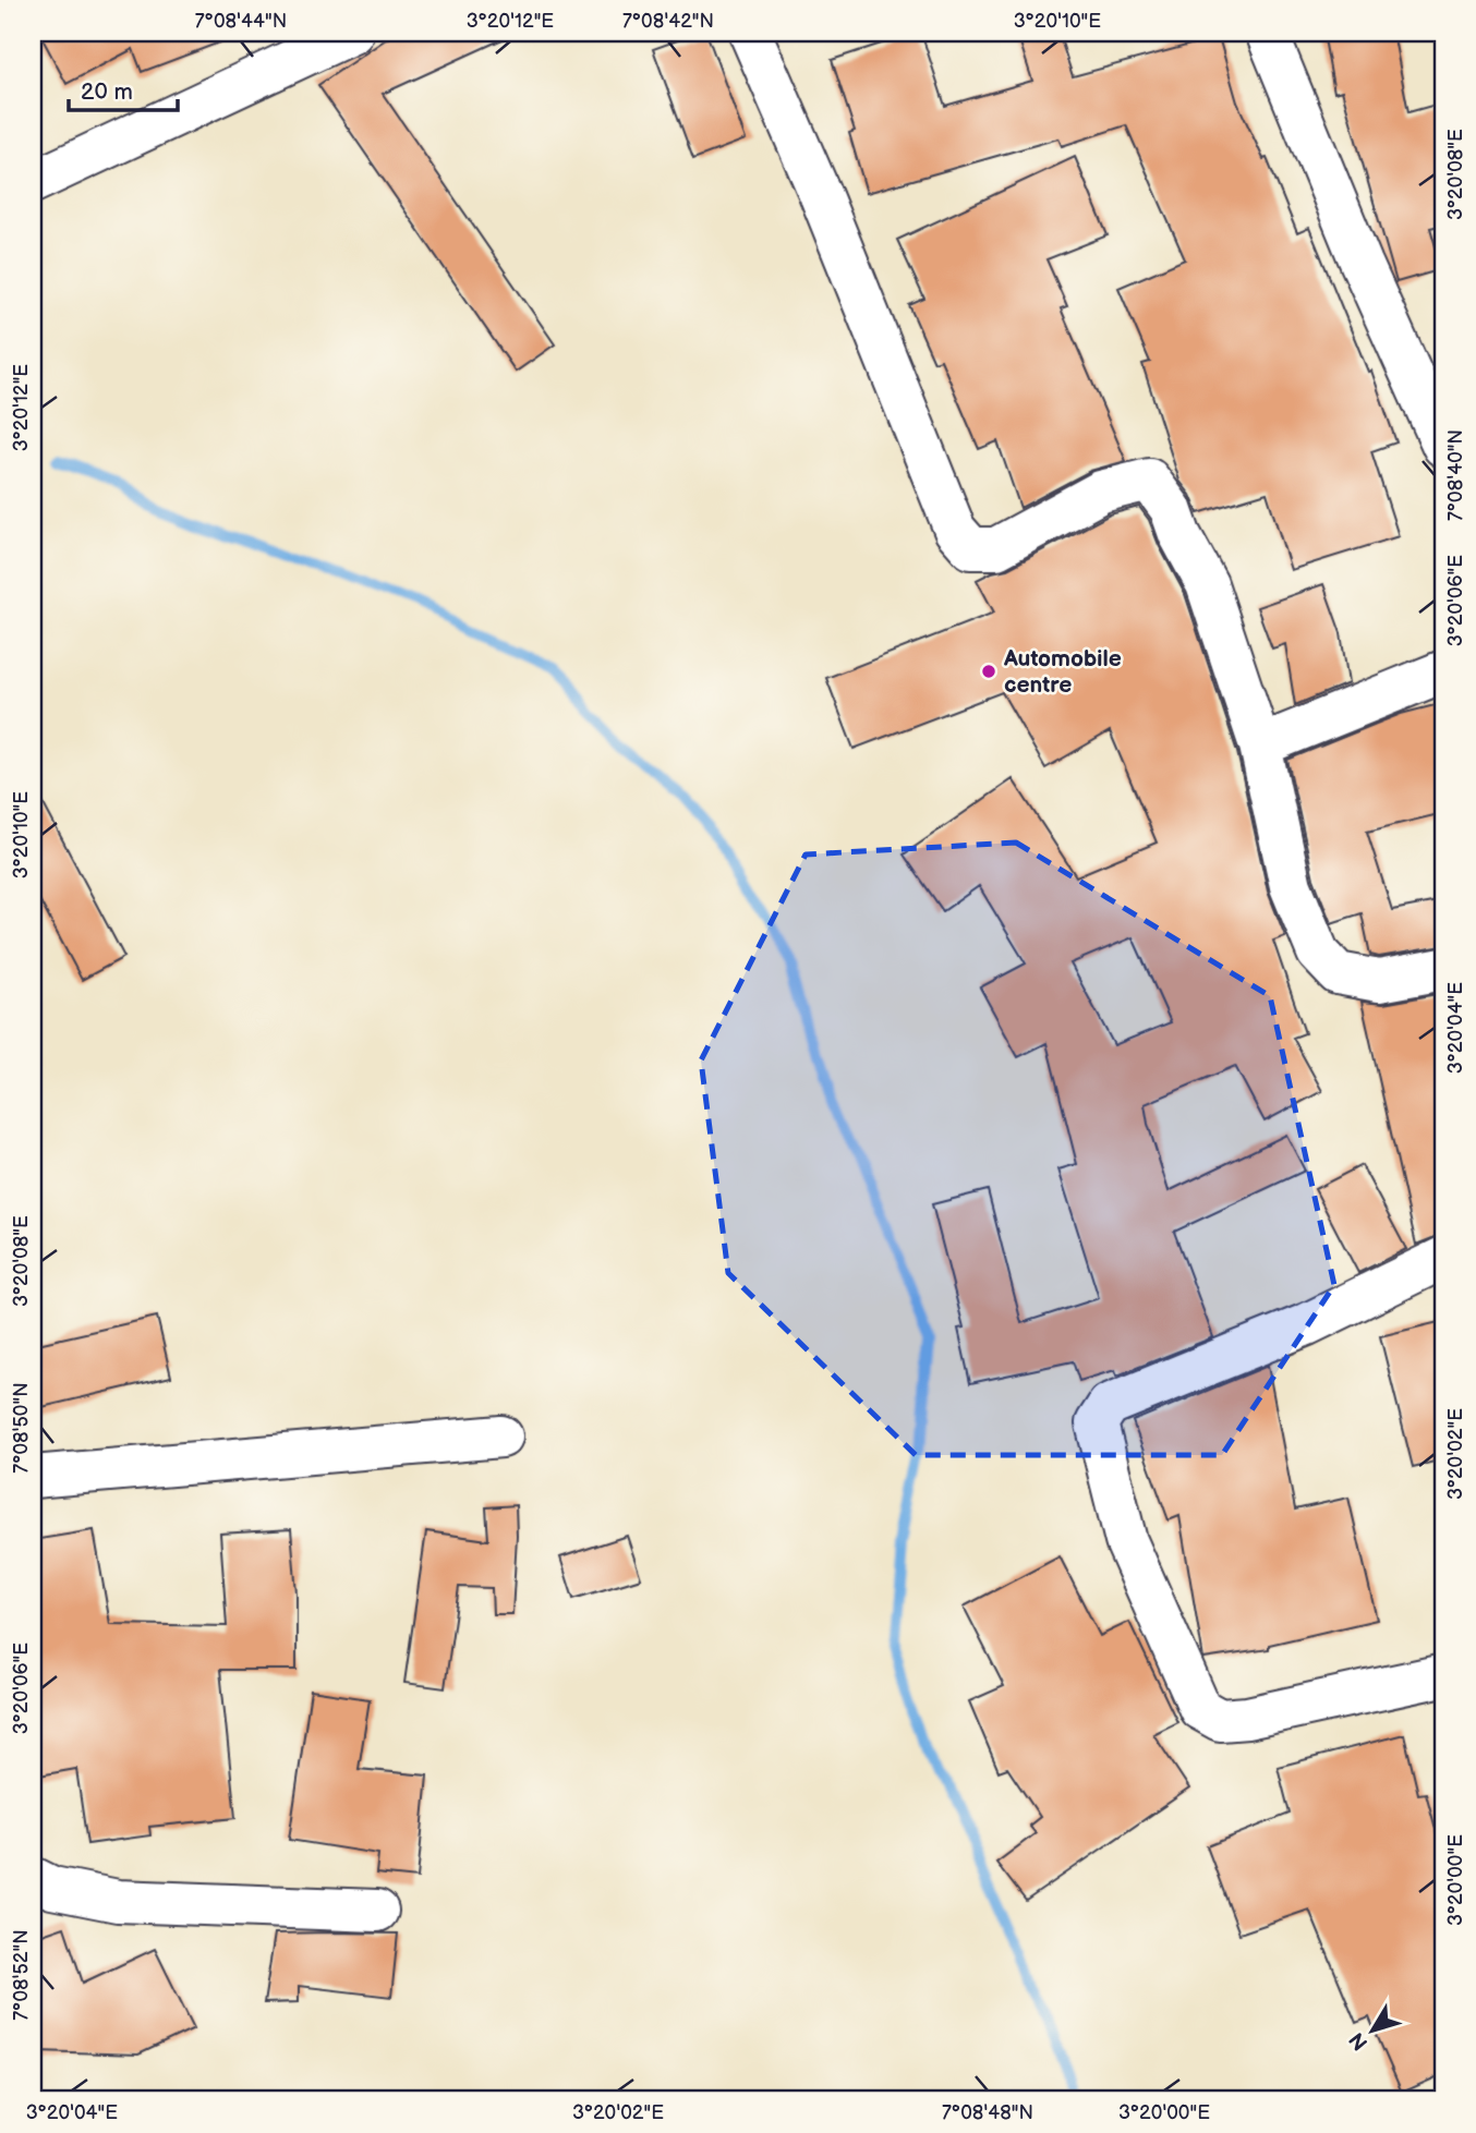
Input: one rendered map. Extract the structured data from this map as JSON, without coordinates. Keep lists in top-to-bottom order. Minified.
{"places":["Automobile centre"],"scale_bar":"20 m","north":"bottom left","coordinates":["7°08'44\"N","3°20'12\"E","7°08'42\"N","3°20'10\"E","3°20'08\"E","7°08'40\"N","3°20'06\"E","3°20'04\"E","7°08'50\"N","3°20'02\"E","3°20'00\"E","7°08'52\"N","7°08'48\"N"]}
